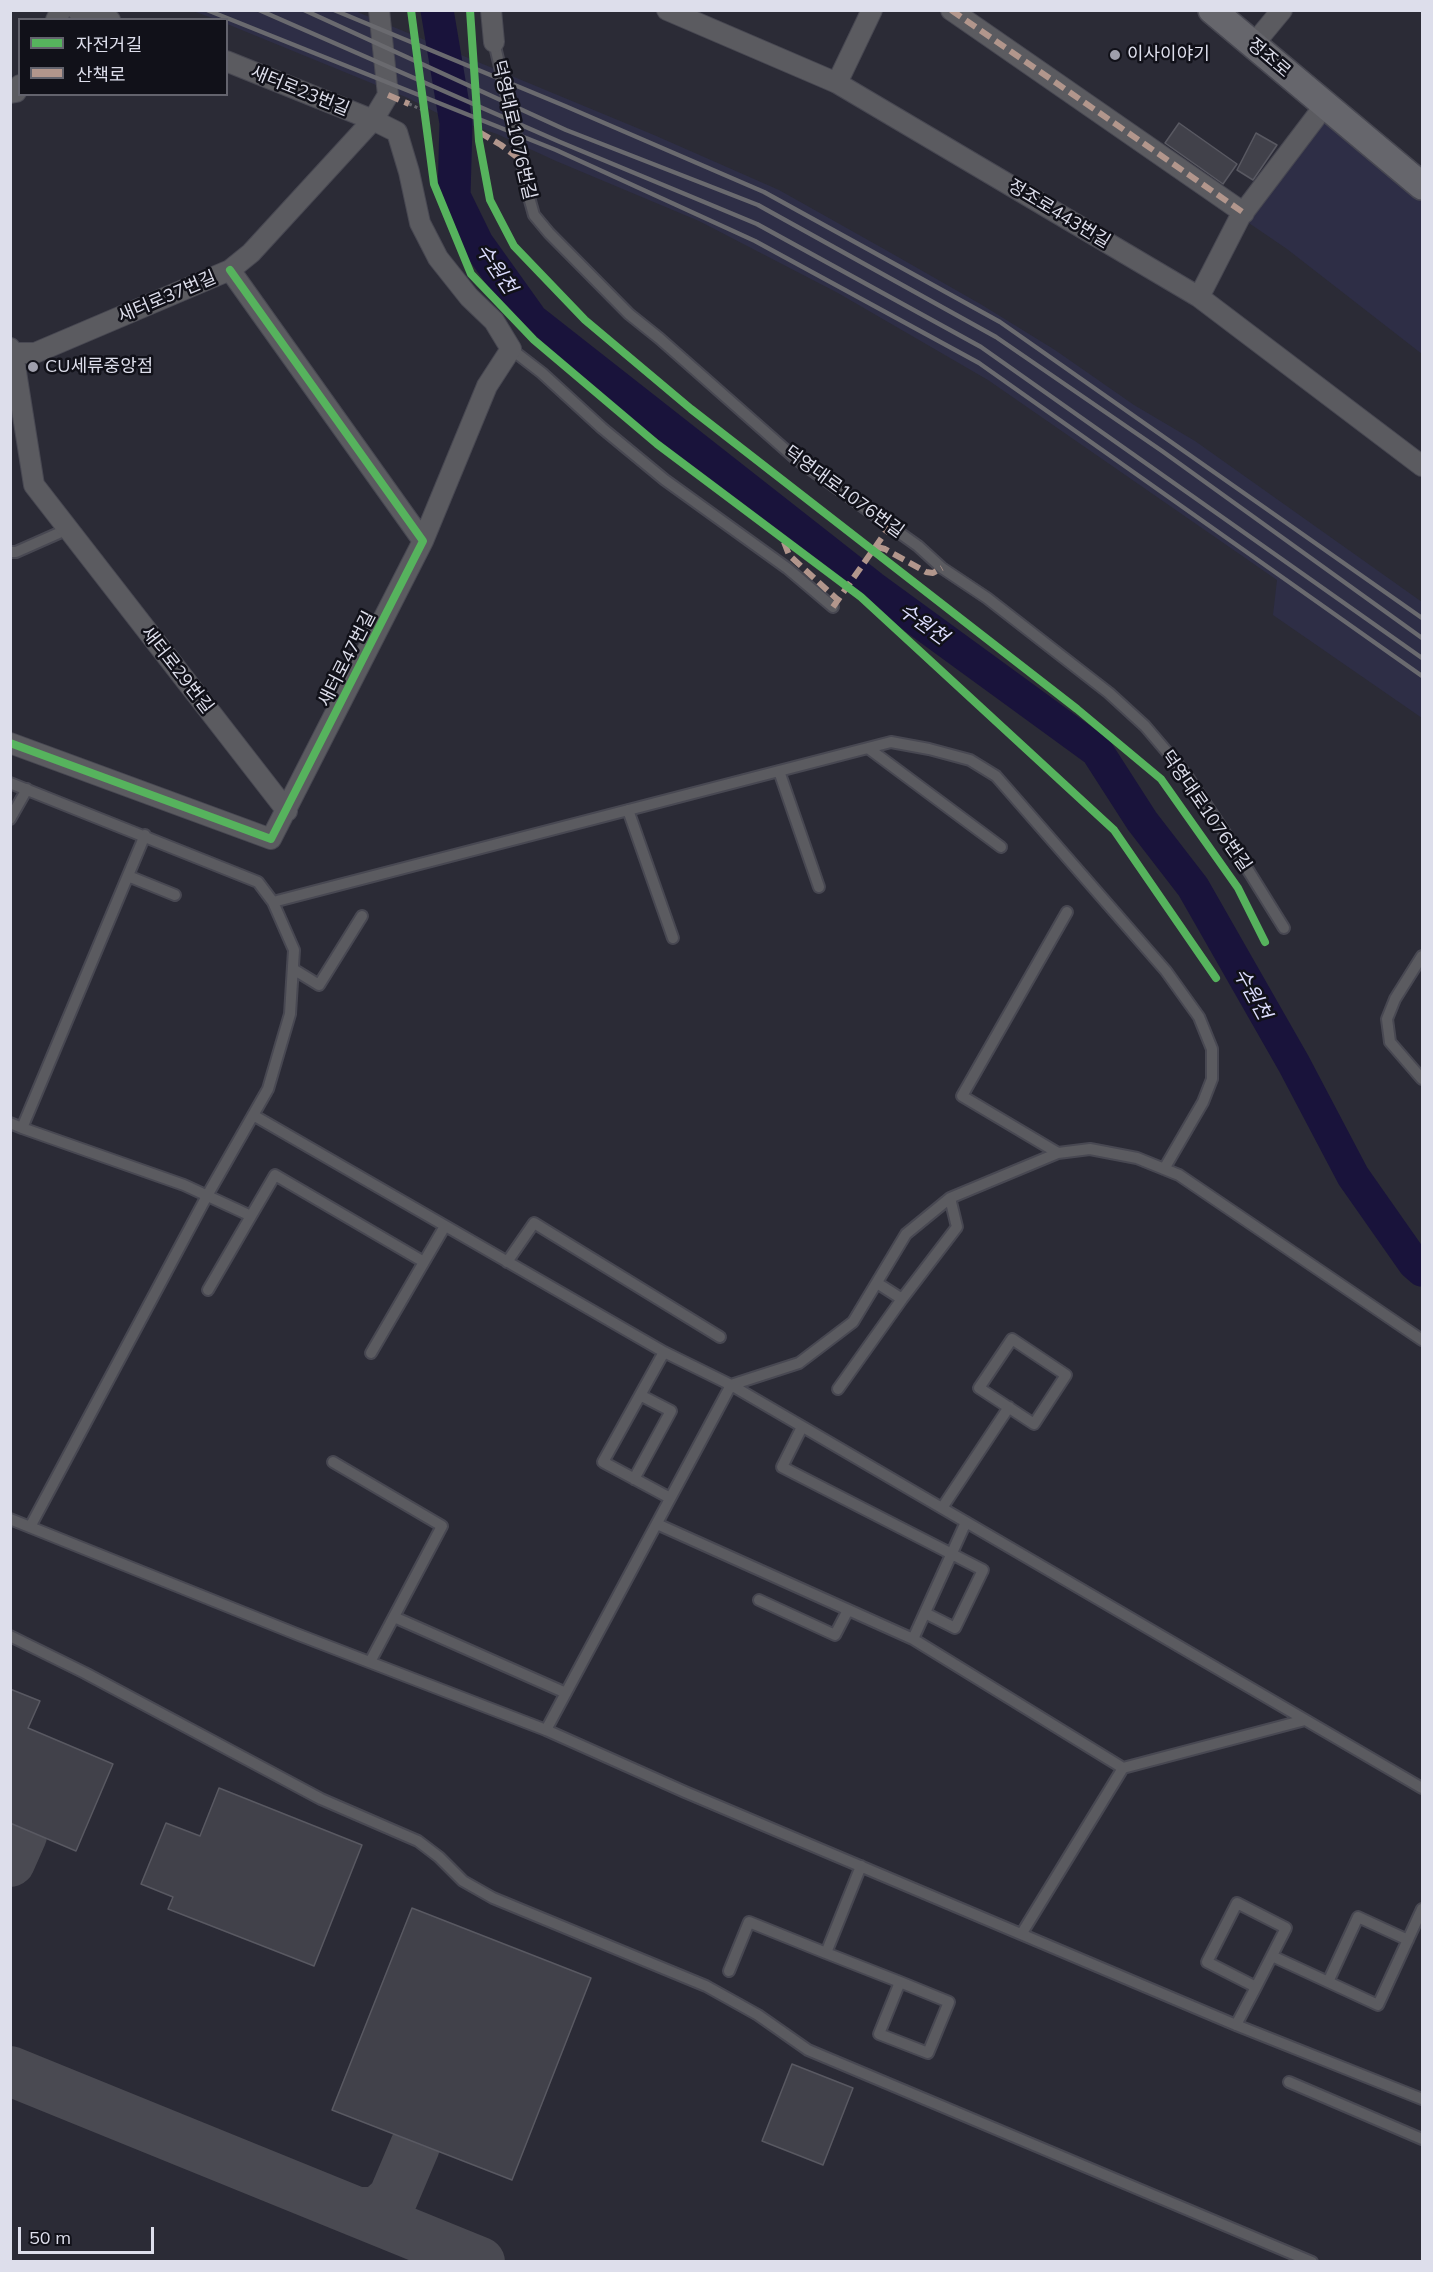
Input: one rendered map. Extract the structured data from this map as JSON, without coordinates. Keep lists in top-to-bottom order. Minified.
{"streets":{"street":["정조로","새터로23번길","덕영대로1076번길","정조로443번길","새터로37번길","새터로47번길","새터로29번길"]},"crossings":[["새터로23번길","새터로37번길"],["새터로23번길","새터로47번길"],["새터로37번길","새터로29번길"],["새터로47번길","새터로29번길"]],"water":["수원천"],"places":["이사이야기","CU세류중앙점"],"legend":["자전거길","산책로"],"scale_bar":"50 m"}
